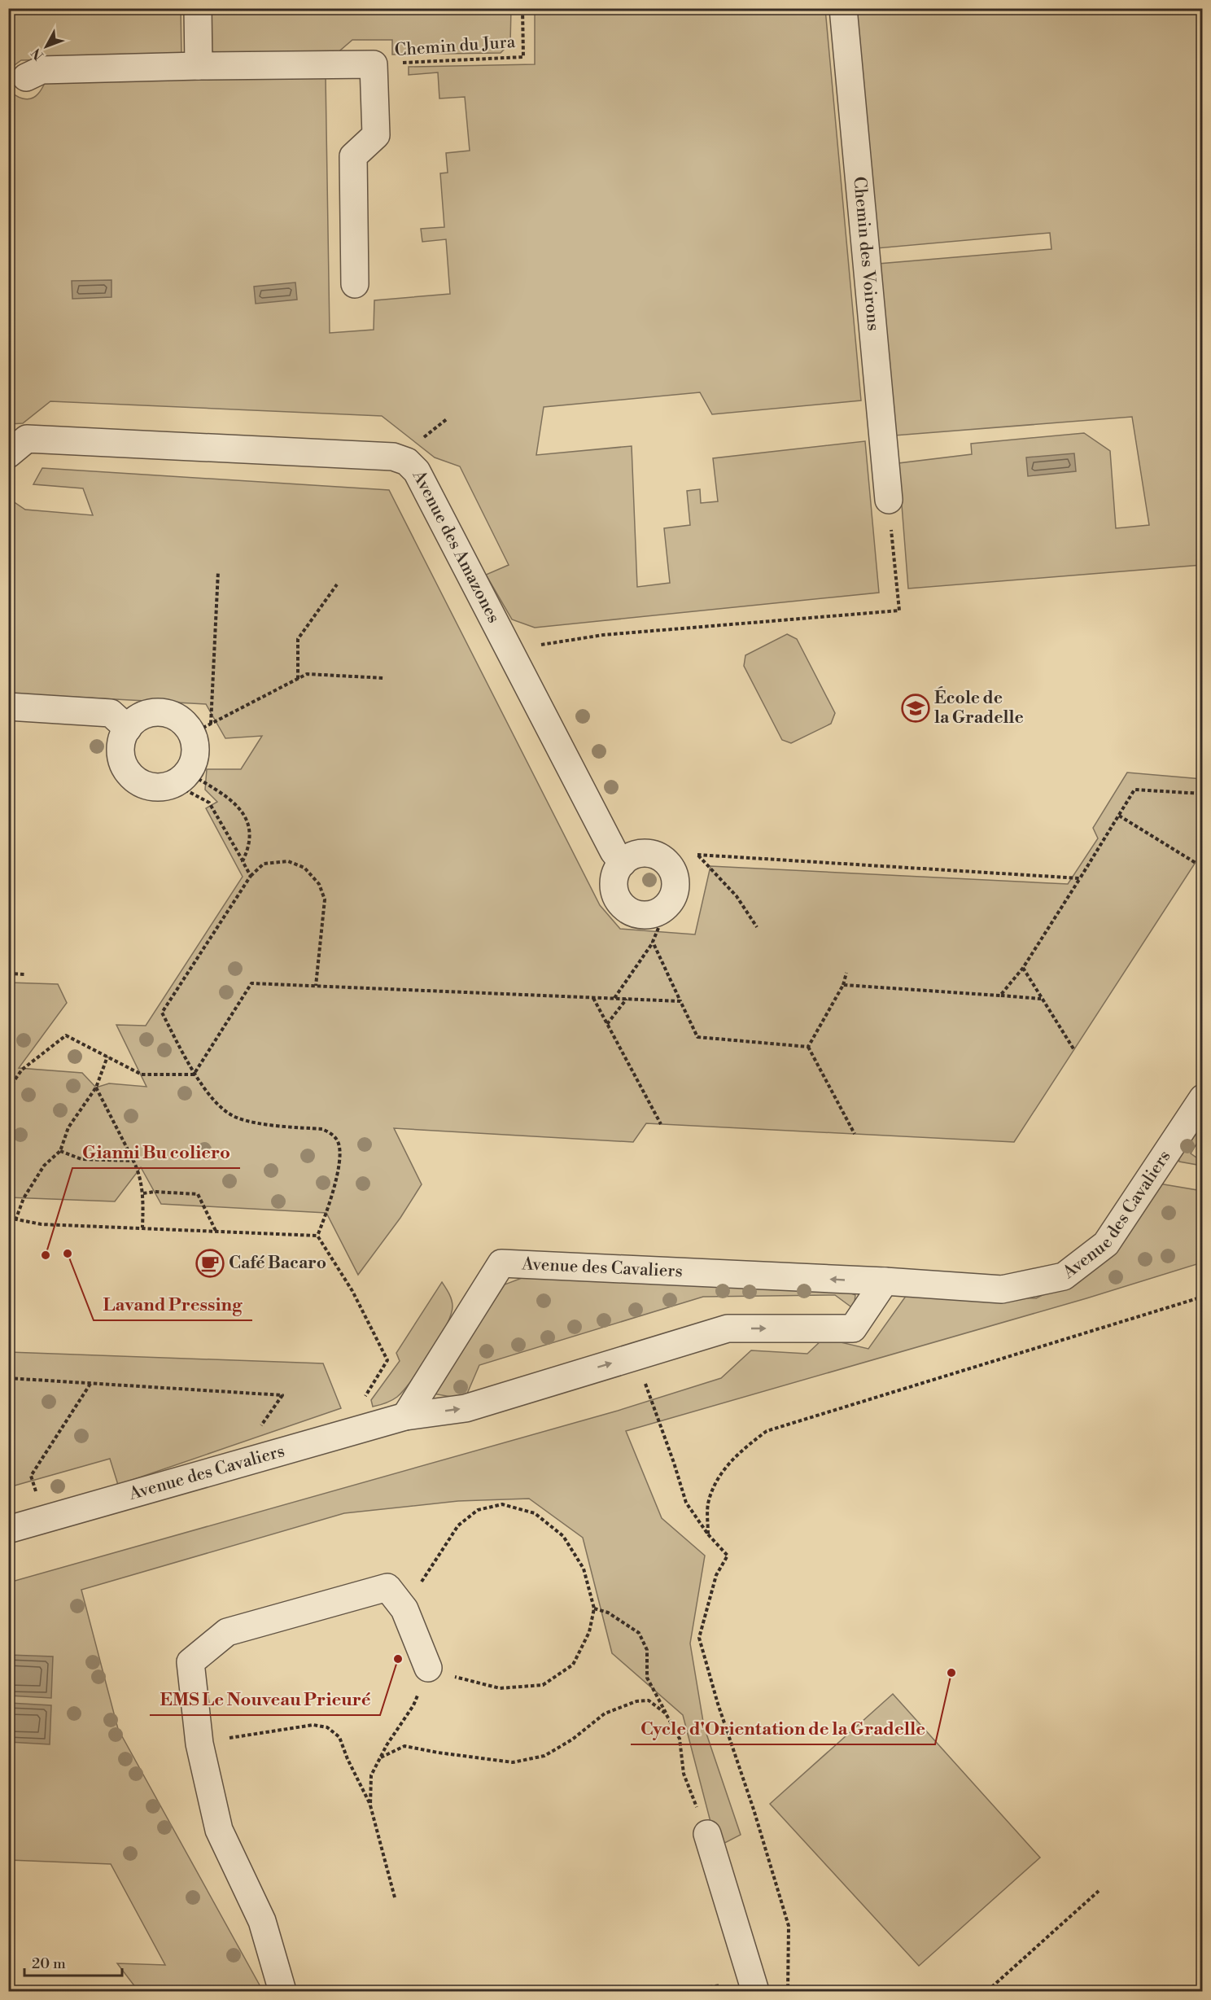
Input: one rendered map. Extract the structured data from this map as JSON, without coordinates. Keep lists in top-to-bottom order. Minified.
{"streets":{"street":["Chemin des Voirons","Avenue des Amazones","Avenue des Cavaliers"],"path":["Chemin du Jura"]},"places":{"school or university":["École de la Gradelle"],"other":["Lavand Pressing","Gianni Bu coliero","EMS Le Nouveau Prieuré","Cycle d'Orientation de la Gradelle"],"cafe":["Café Bacaro"]},"scale_bar":"20 m","north":"bottom left"}
